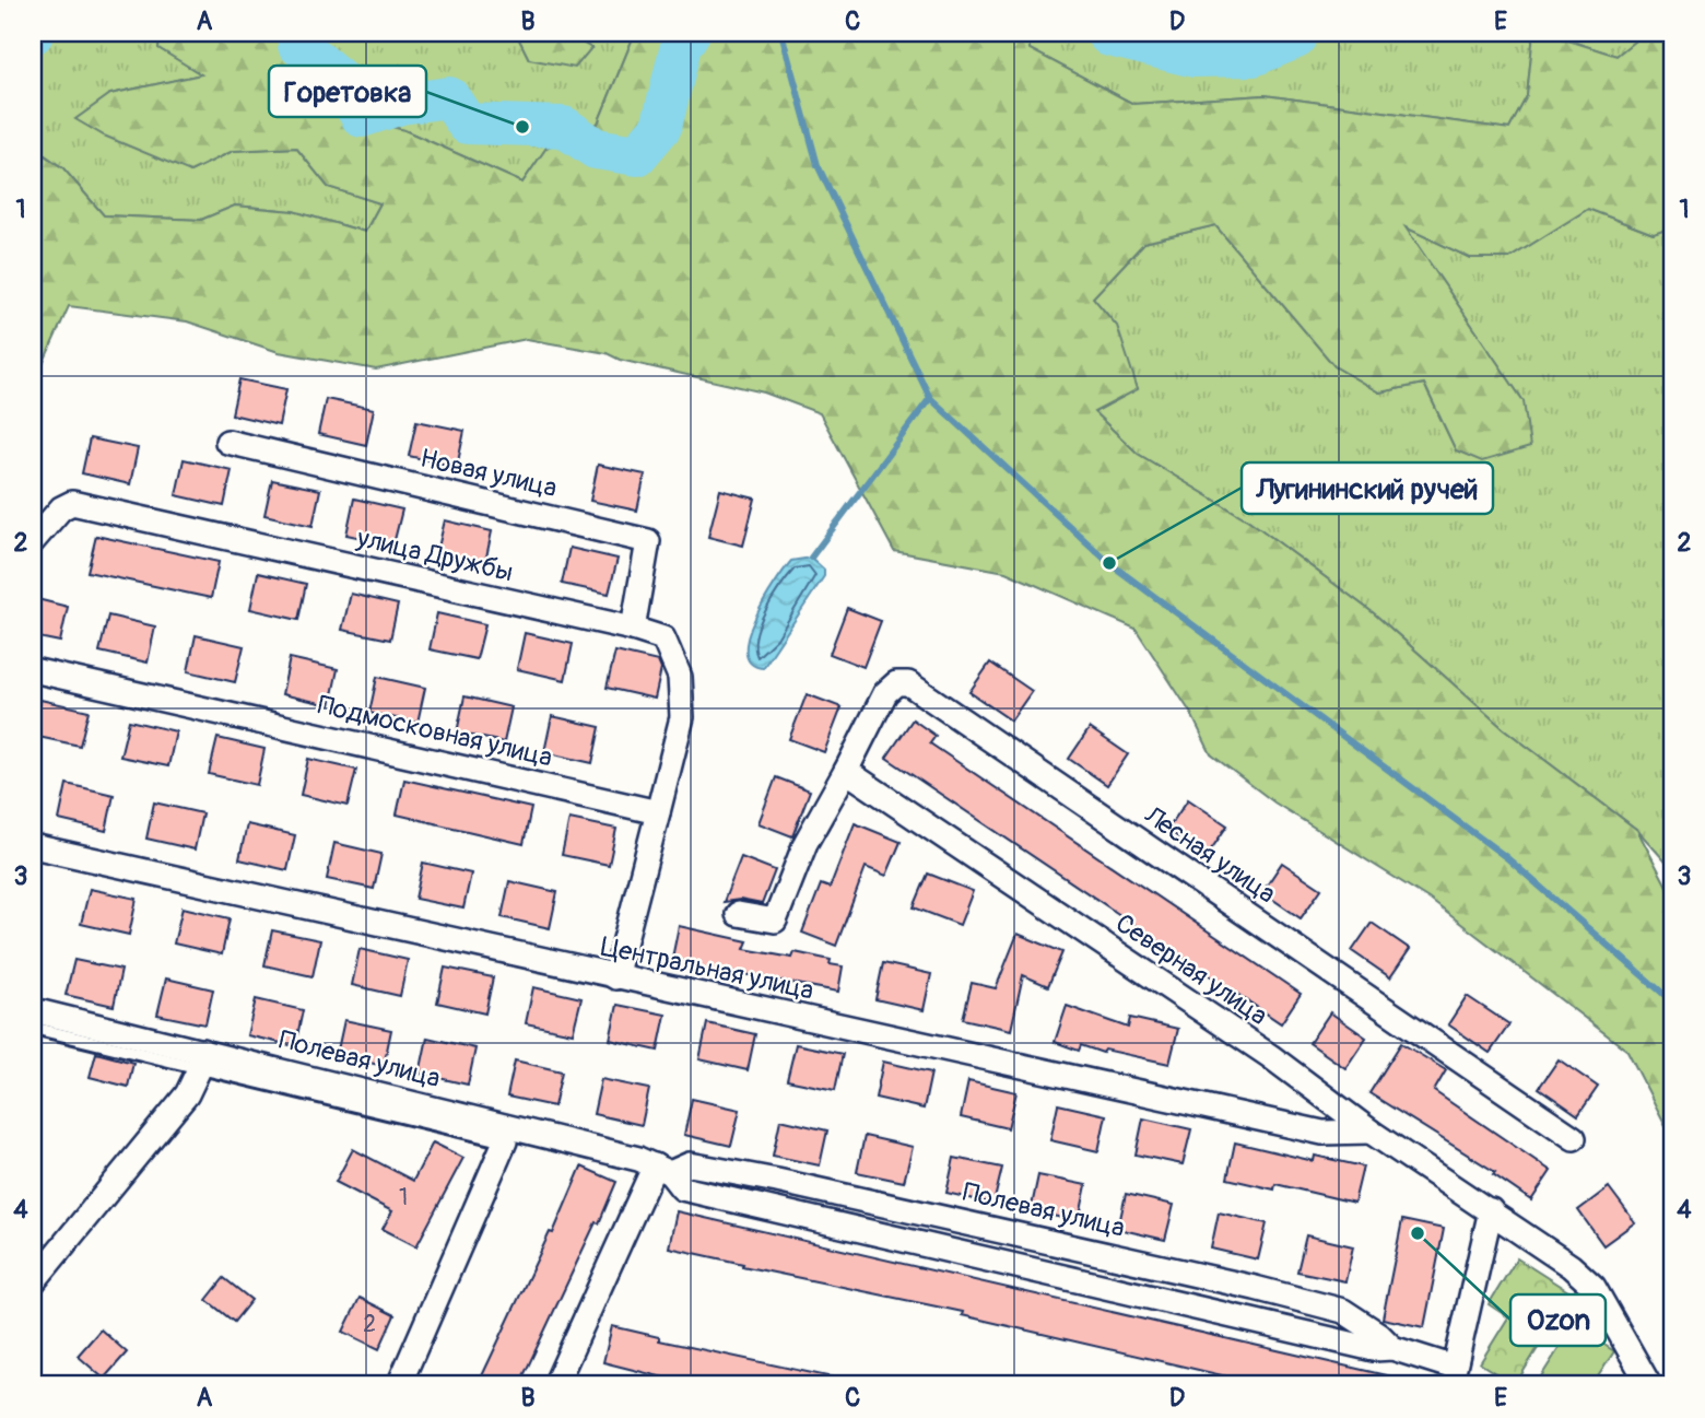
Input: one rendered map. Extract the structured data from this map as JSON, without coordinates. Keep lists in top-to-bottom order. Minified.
{"streets":{"street":["Новая улица","улица Дружбы","Подмосковная улица","Лесная улица","Центральная улица","Северная улица","Полевая улица"]},"crossings":[["Новая улица","улица Дружбы"],["улица Дружбы","Подмосковная улица"],["Лесная улица","Северная улица"],["Центральная улица","Северная улица"],["Северная улица","Полевая улица"]],"places":["Горетовка","Лугининский ручей","Ozon"],"house_numbers":["1","2"],"grid":{"columns":["A","B","C","D","E"],"rows":["1","2","3","4"]}}
